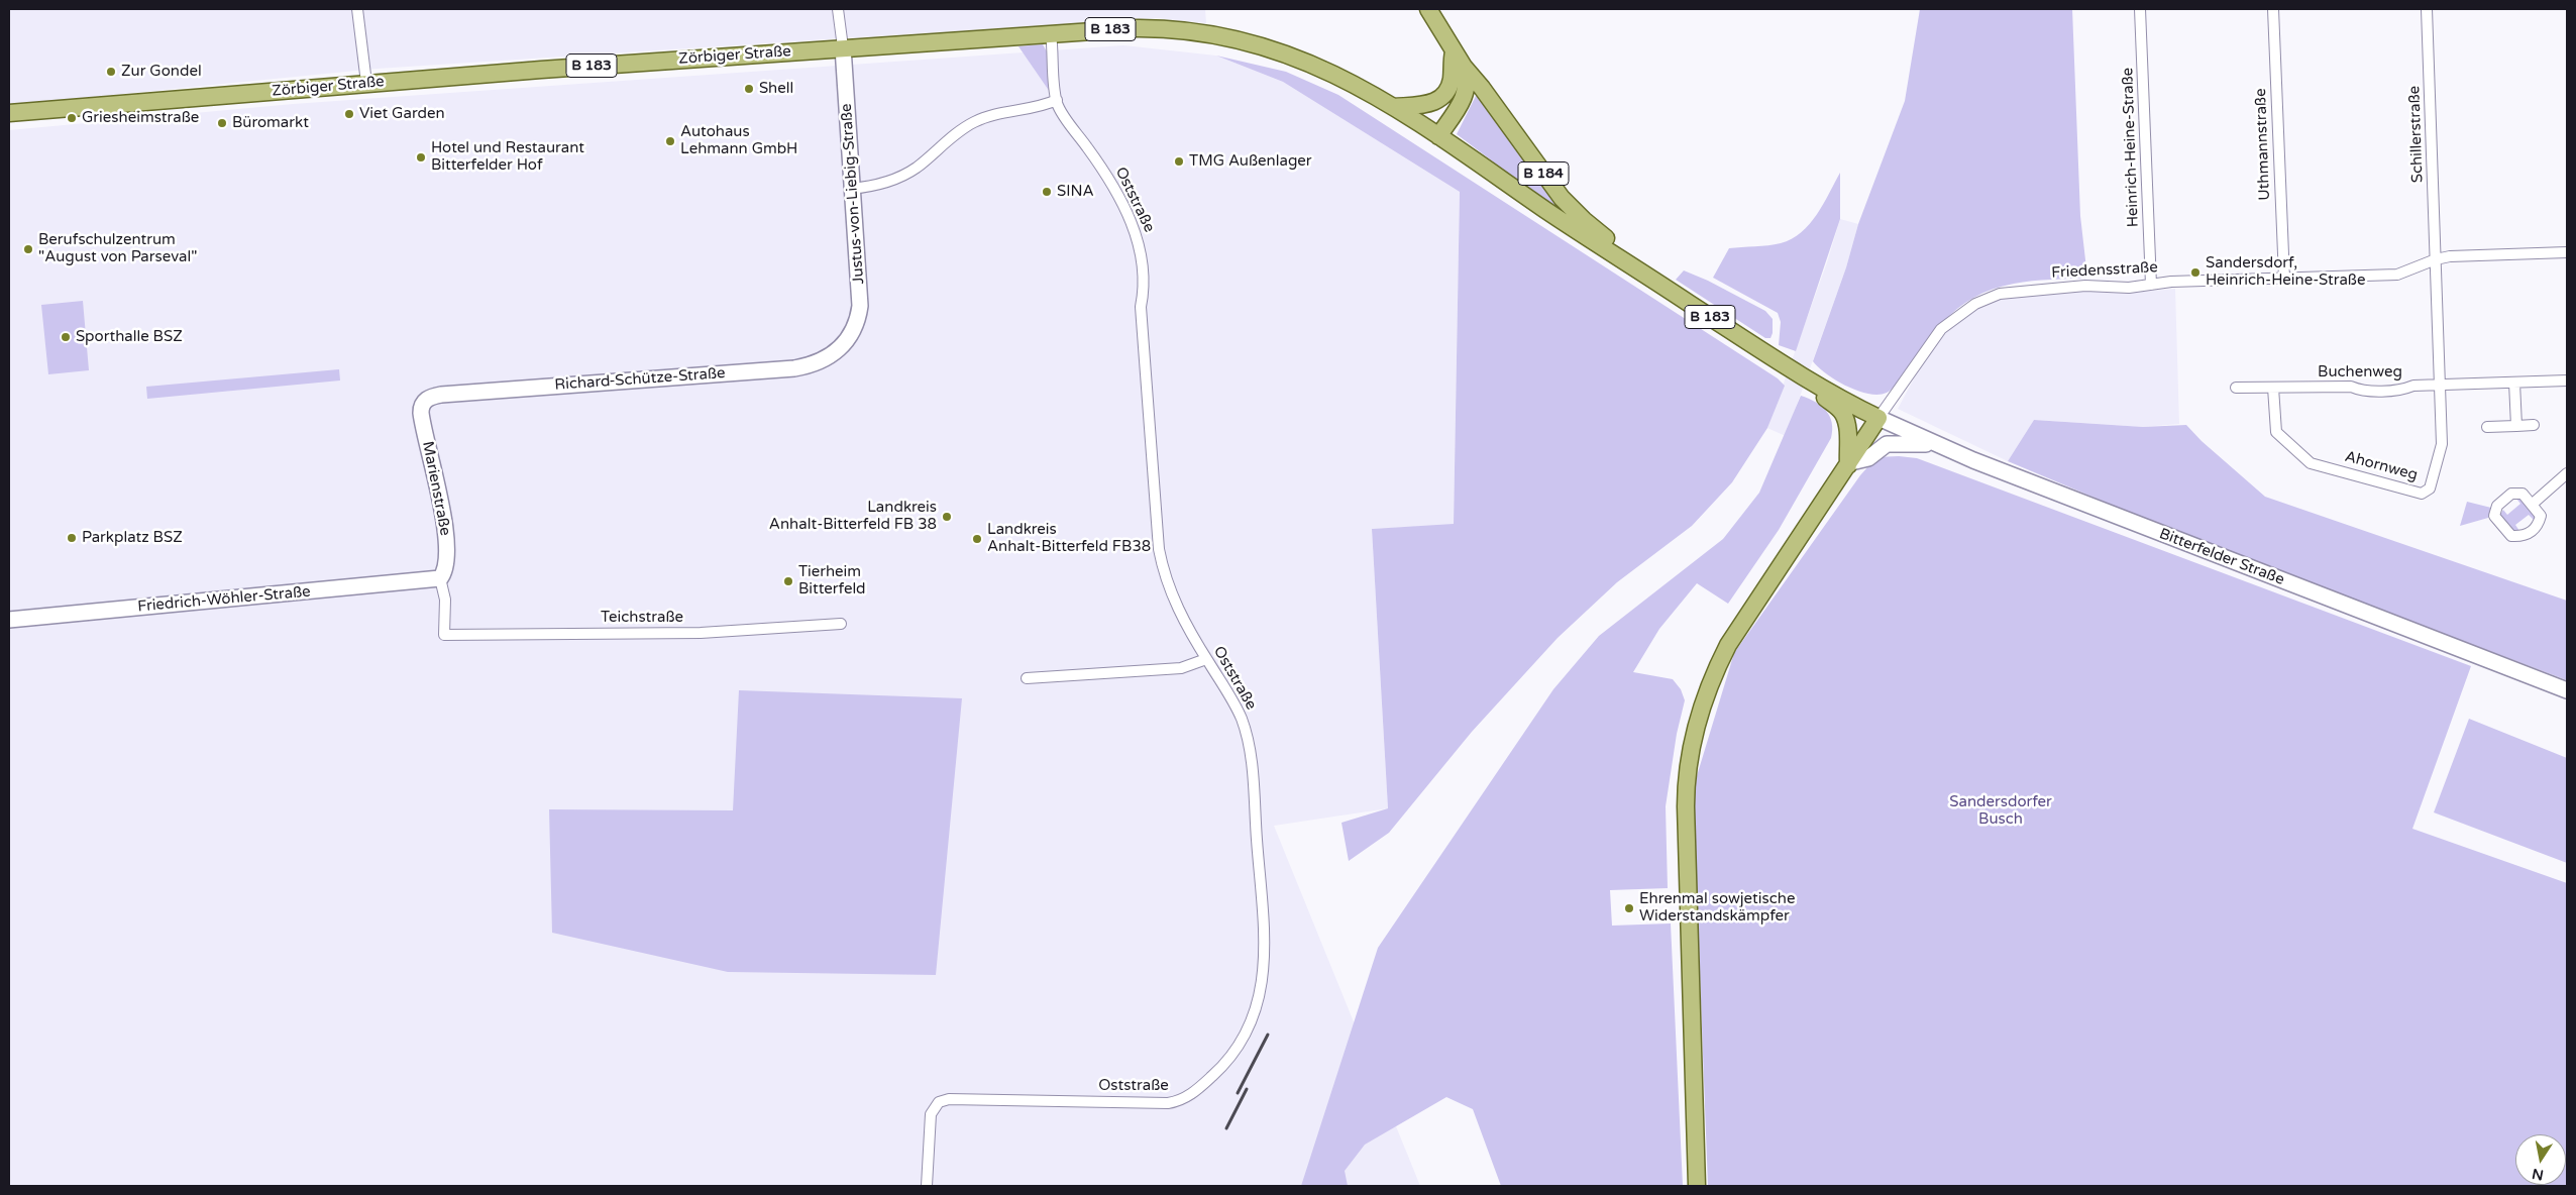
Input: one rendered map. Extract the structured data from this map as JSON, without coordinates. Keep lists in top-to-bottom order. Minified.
{"streets":{"main road":["B 183","Zörbiger Straße","B 184"],"street":["Schillerstraße","Uthmannstraße","Heinrich-Heine-Straße","Justus-von-Liebig-Straße","Oststraße","Friedensstraße","Buchenweg","Richard-Schütze-Straße","Ahornweg","Marienstraße","Bitterfelder Straße","Friedrich-Wöhler-Straße","Teichstraße"]},"crossings":[["B 183","Zörbiger Straße"],["B 183","B 184"],["B 183","Friedensstraße"],["B 183","Bitterfelder Straße"],["Zörbiger Straße","B 184"],["Zörbiger Straße","Justus-von-Liebig-Straße"],["Zörbiger Straße","Oststraße"],["Schillerstraße","Friedensstraße"],["Schillerstraße","Buchenweg"],["Schillerstraße","Ahornweg"],["Uthmannstraße","Friedensstraße"],["Heinrich-Heine-Straße","Friedensstraße"],["Justus-von-Liebig-Straße","Richard-Schütze-Straße"],["Friedensstraße","Bitterfelder Straße"],["Buchenweg","Ahornweg"],["Richard-Schütze-Straße","Marienstraße"],["Marienstraße","Friedrich-Wöhler-Straße"],["Marienstraße","Teichstraße"]],"parks":["Sandersdorfer Busch"],"places":["Zur Gondel","Shell","Viet Garden","Griesheimstraße","Büromarkt","Autohaus Lehmann GmbH","Hotel und Restaurant Bitterfelder Hof","TMG Außenlager","SINA","Berufschulzentrum \"August von Parseval\"","Sandersdorf, Heinrich-Heine-Straße","Sporthalle BSZ","Landkreis Anhalt-Bitterfeld FB 38","Parkplatz BSZ","Landkreis Anhalt-Bitterfeld FB38","Tierheim Bitterfeld","Ehrenmal sowjetische Widerstandskämpfer"],"north":"bottom"}
